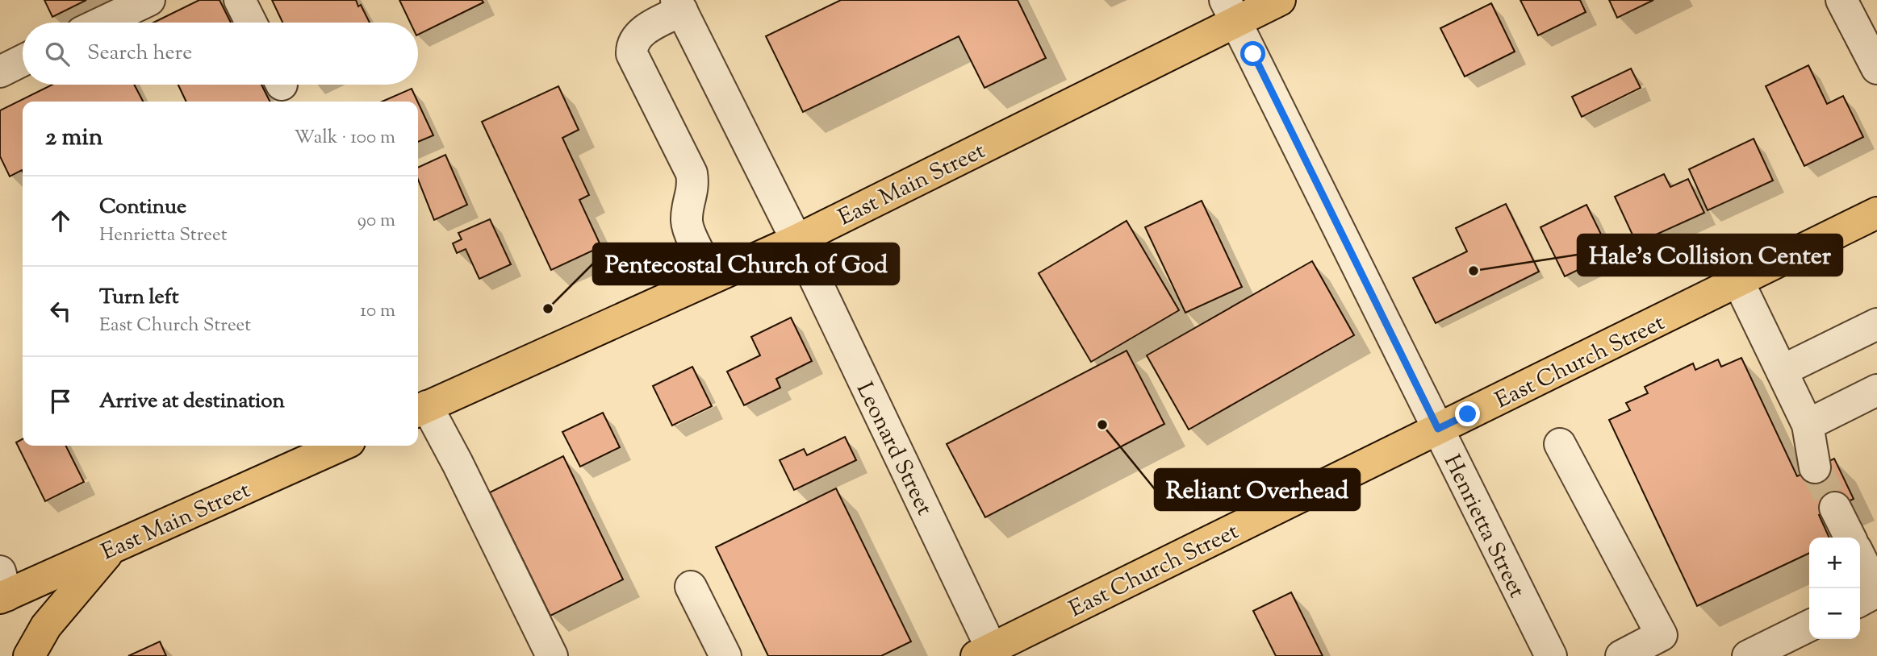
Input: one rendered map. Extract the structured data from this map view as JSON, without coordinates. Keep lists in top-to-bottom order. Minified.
{"streets":{"main road":["East Main Street","East Church Street"],"street":["Leonard Street","Henrietta Street"]},"crossings":[["East Main Street","Leonard Street"],["East Main Street","Henrietta Street"],["East Church Street","Leonard Street"],["East Church Street","Henrietta Street"]],"places":["Hale's Collision Center","Pentecostal Church of God","Reliant Overhead"],"page":{"search":"Search here","heading":["2 min","Walk · 100 m"],"list":[["Continue","Henrietta Street","90 m"],["Turn left","East Church Street","10 m"],"Arrive at destination"],"map_buttons":["+","−"]}}
